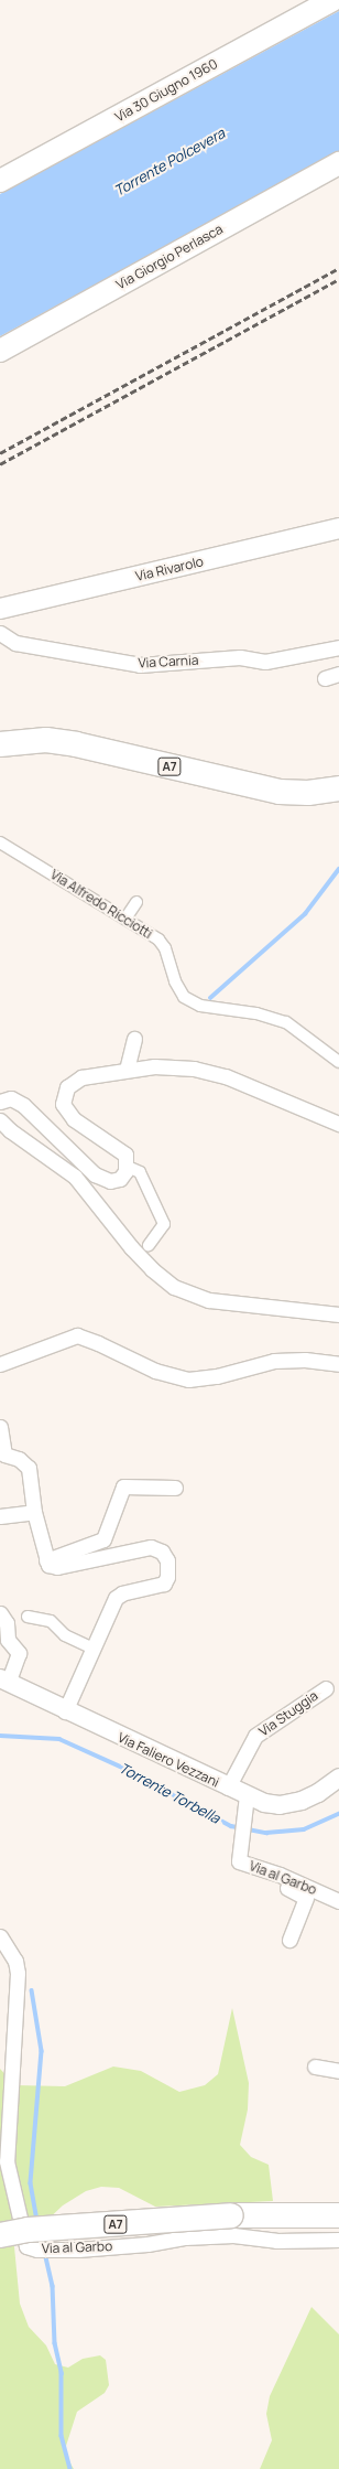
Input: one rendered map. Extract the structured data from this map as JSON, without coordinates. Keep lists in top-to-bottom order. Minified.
{"streets":{"highway":["A7"],"main road":["Via 30 Giugno 1960","Via Giorgio Perlasca","Via Rivarolo"],"street":["Via Carnia","Via Alfredo Ricciotti","Via Stuggia","Via Faliero Vezzani","Via al Garbo"]},"crossings":[["Via Stuggia","Via Faliero Vezzani"],["Via Faliero Vezzani","Via al Garbo"]],"water":["Torrente Polcevera","Torrente Torbella"]}
